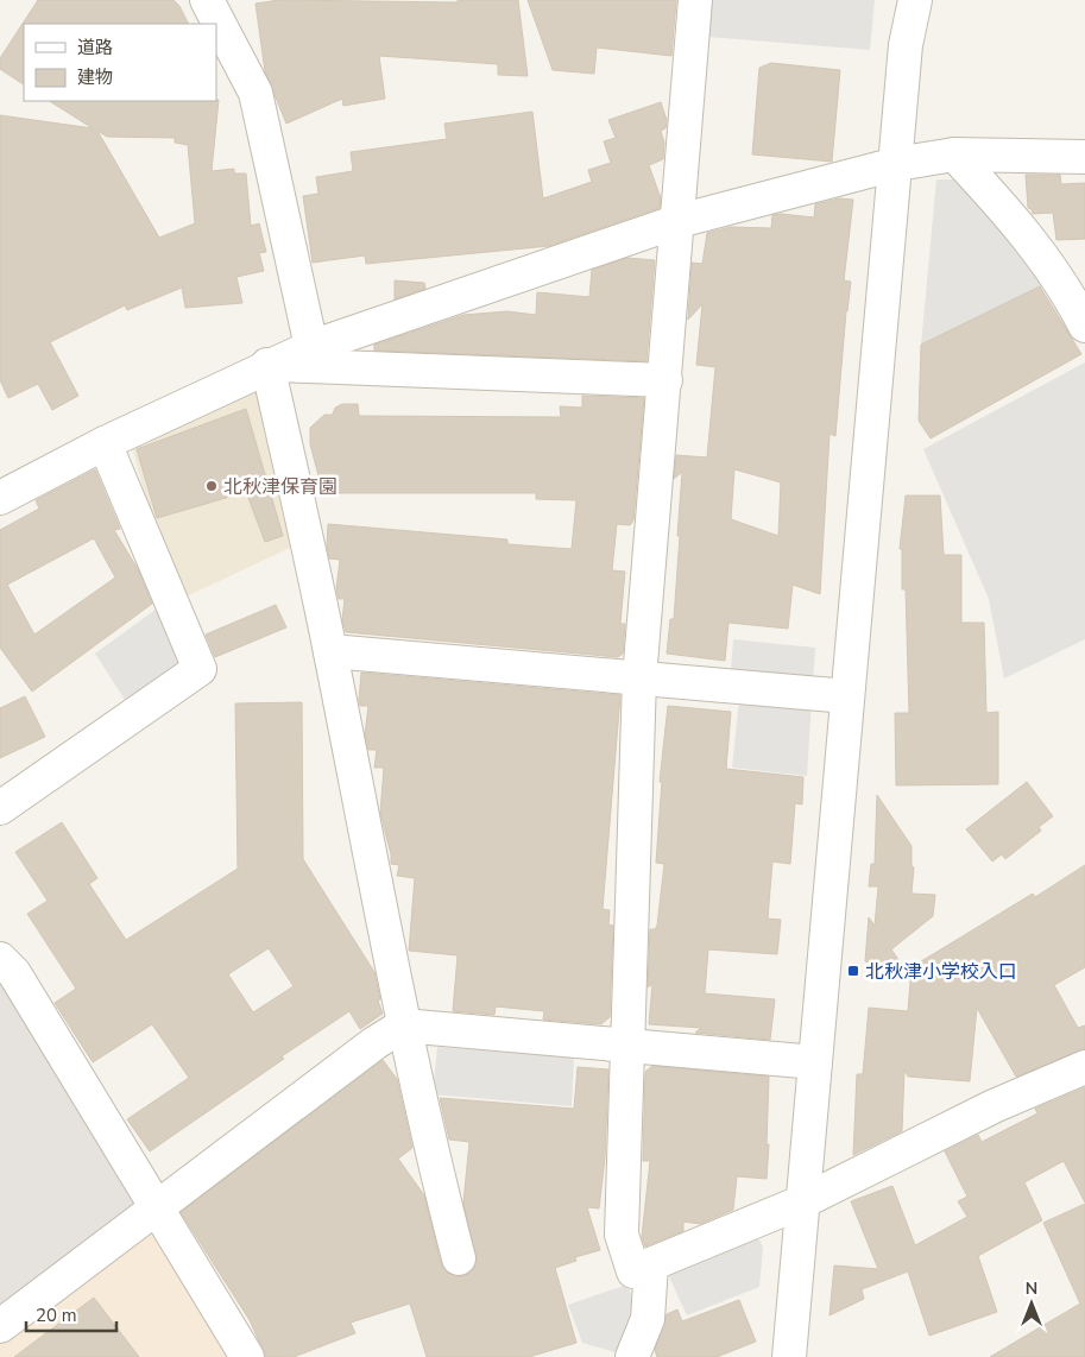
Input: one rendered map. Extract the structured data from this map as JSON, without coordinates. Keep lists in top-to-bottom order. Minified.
{"places":{"other":["北秋津保育園"],"transit":["北秋津小学校入口"]},"legend":["道路","建物"],"scale_bar":"20 m","north":"top"}
